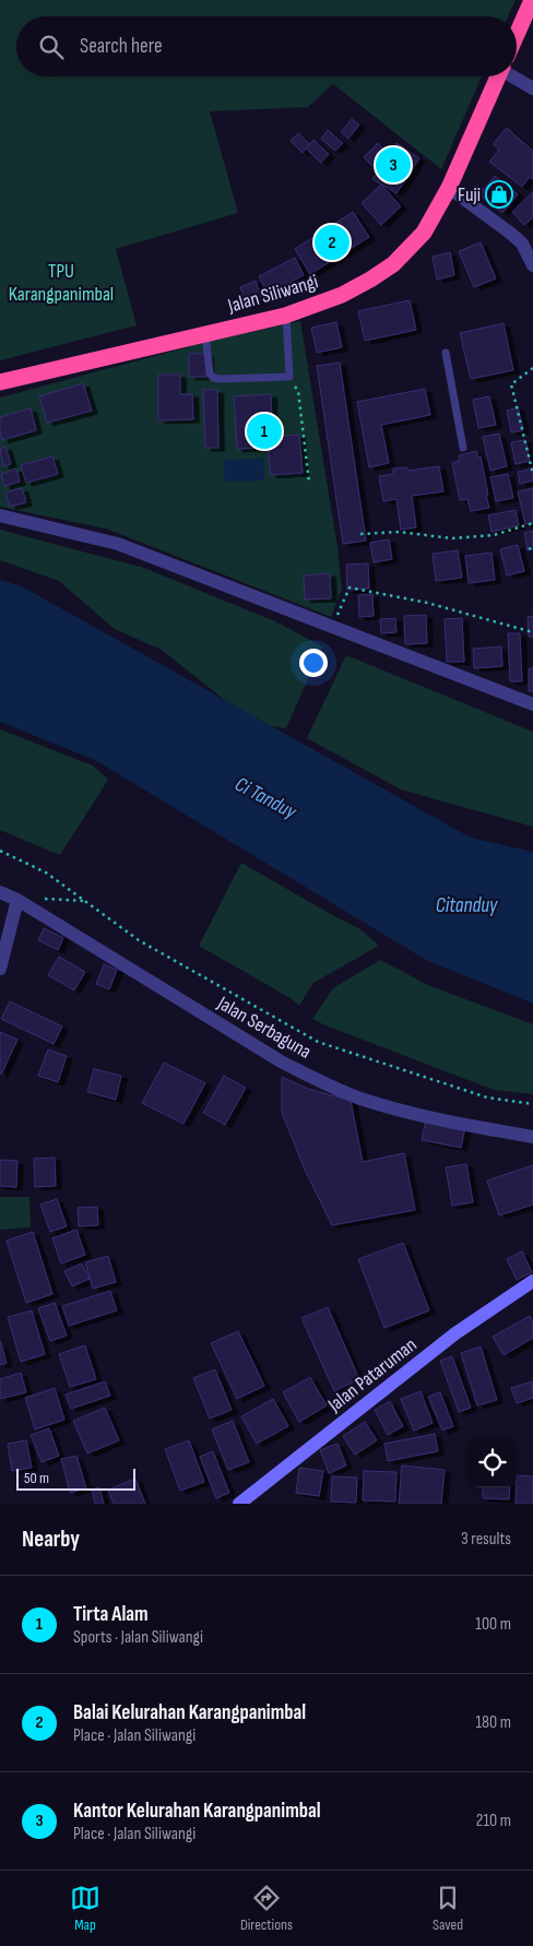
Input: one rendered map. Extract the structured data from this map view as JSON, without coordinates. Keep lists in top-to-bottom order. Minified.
{"streets":{"highway":["Jalan Siliwangi"],"street":["Jalan Serbaguna","Jalan Pataruman"]},"water":["Ci Tanduy","Citanduy"],"parks":["TPU Karangpanimbal"],"places":{"shop":["Fuji"]},"scale_bar":"50 m","page":{"search":"Search here","pins":["3","2","1"],"scale":"50 m","heading":["Nearby","3 results"],"list":[{"mark":"1","name":"Tirta Alam","note":"Sports · Jalan Siliwangi","value":"100 m"},{"mark":"2","name":"Balai Kelurahan Karangpanimbal","note":"Place · Jalan Siliwangi","value":"180 m"},{"mark":"3","name":"Kantor Kelurahan Karangpanimbal","note":"Place · Jalan Siliwangi","value":"210 m"}],"nav":["Map","Directions","Saved"]}}
